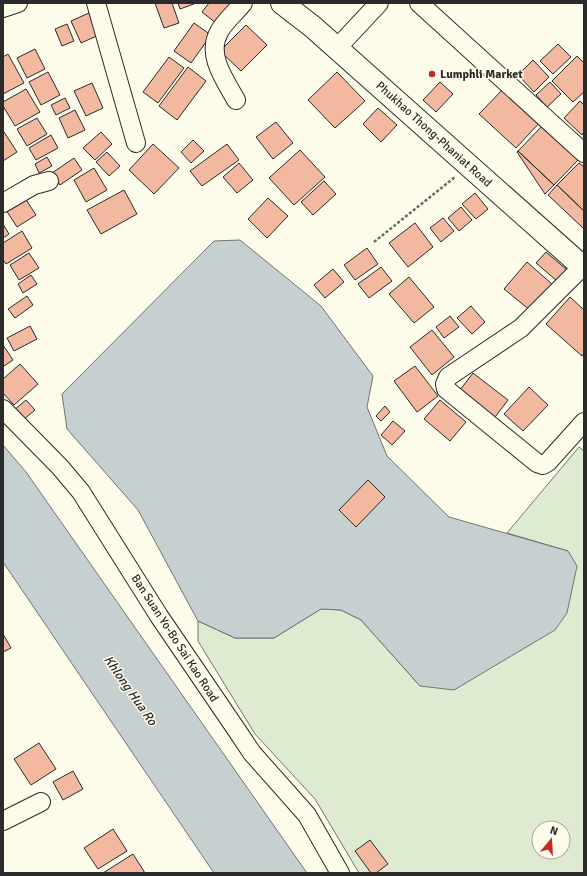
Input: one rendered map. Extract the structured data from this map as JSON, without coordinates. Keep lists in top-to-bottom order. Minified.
{"streets":{"main road":["Phukhao Thong-Phaniat Road"],"street":["Ban Suan Yo-Bo Sai Kao Road"]},"water":["Khlong Hua Ro"],"places":["Lumphli Market"],"north":"top"}
